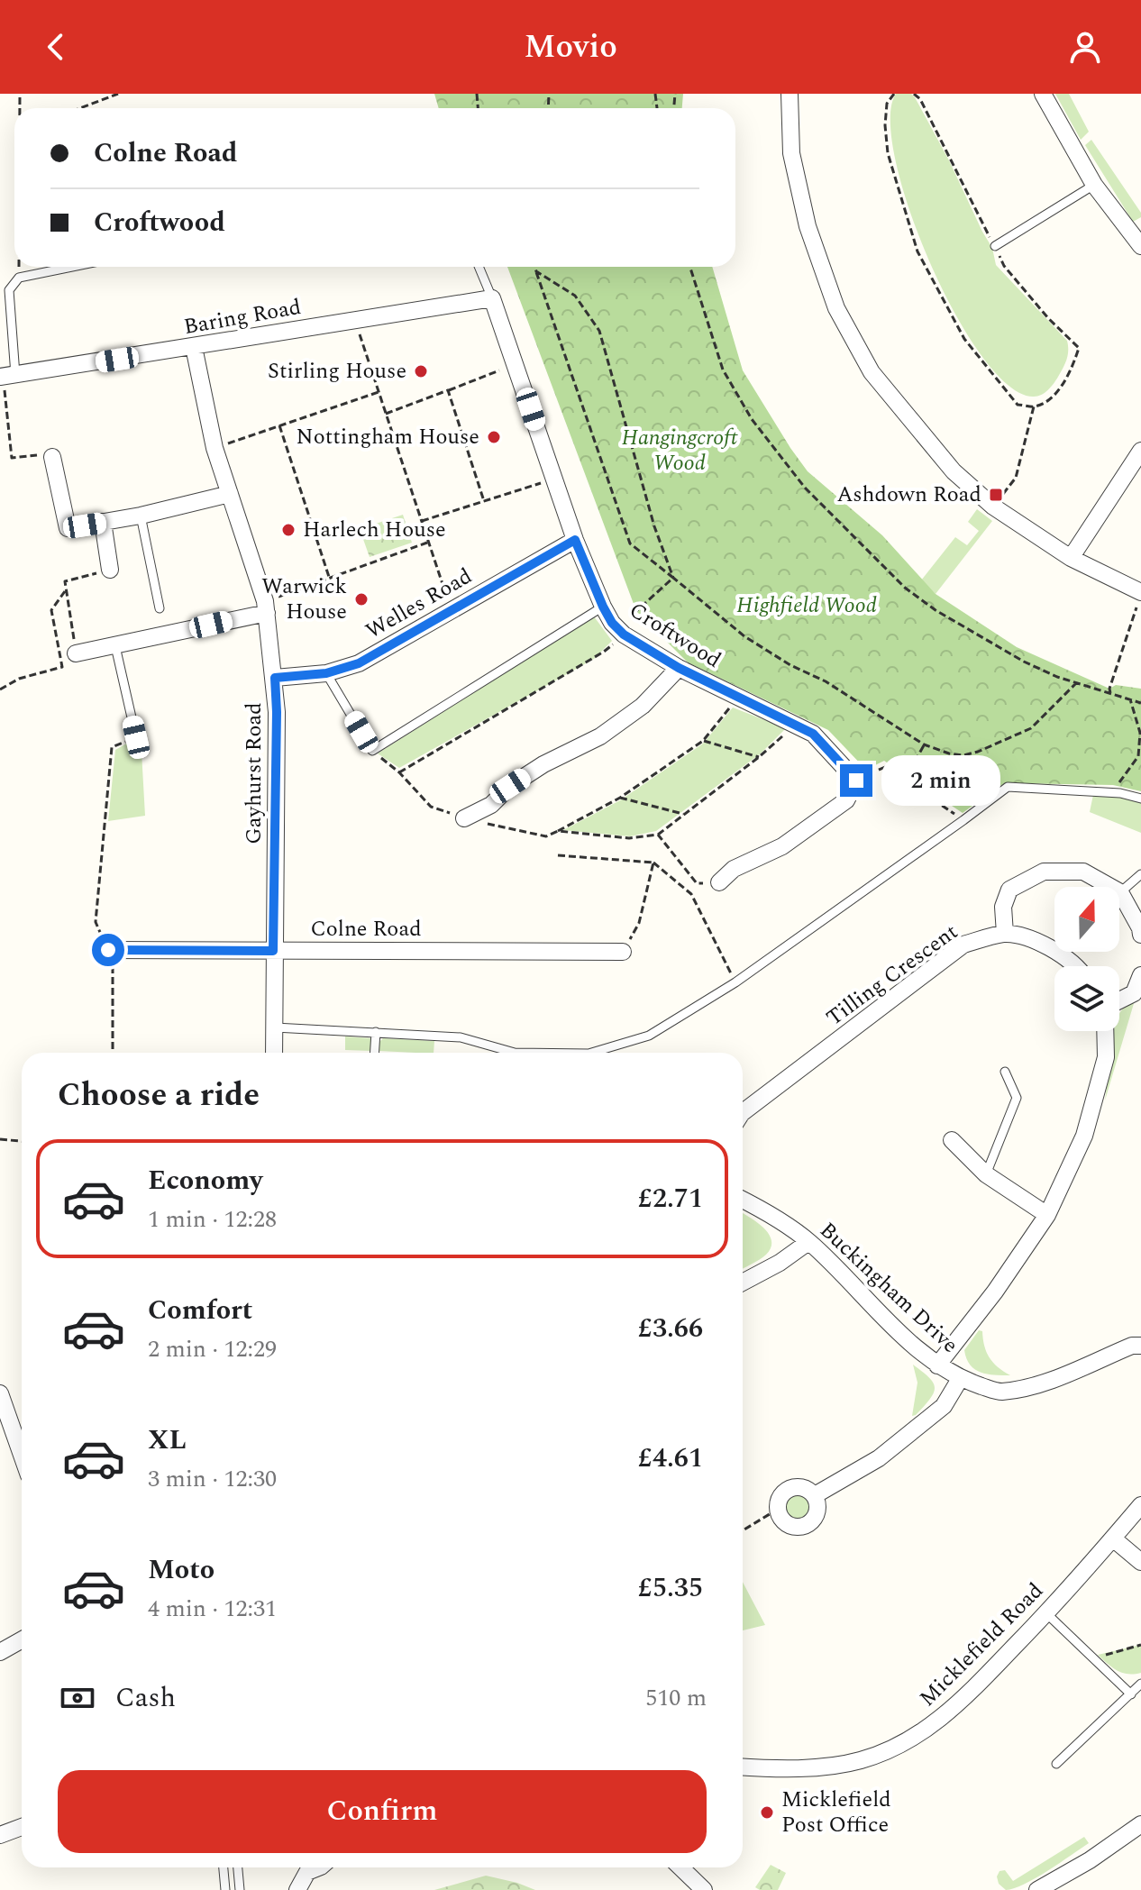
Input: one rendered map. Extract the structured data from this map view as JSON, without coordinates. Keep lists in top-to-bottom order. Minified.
{"streets":{"street":["Baring Road","Welles Road","Croftwood","Gayhurst Road","Colne Road","Tilling Crescent","Buckingham Drive","Micklefield Road"]},"crossings":[["Baring Road","Croftwood"],["Baring Road","Gayhurst Road"],["Welles Road","Croftwood"],["Welles Road","Gayhurst Road"],["Gayhurst Road","Colne Road"]],"parks":["Hangingcroft Wood","Highfield Wood"],"places":{"other":["Stirling House","Nottingham House","Harlech House","Warwick House","Micklefield Post Office"],"transit":["Ashdown Road"]},"north":"top","page":{"header":"Movio","banner":["Colne Road","Croftwood"],"bubble":"2 min","heading":"Choose a ride","list":[{"name":"Economy","note":"1 min · 12:28","value":"£2.71"},{"name":"Comfort","note":"2 min · 12:29","value":"£3.66"},{"name":"XL","note":"3 min · 12:30","value":"£4.61"},{"name":"Moto","note":"4 min · 12:31","value":"£5.35"}],"pay":["Cash","510 m"],"buttons":"Confirm"}}
